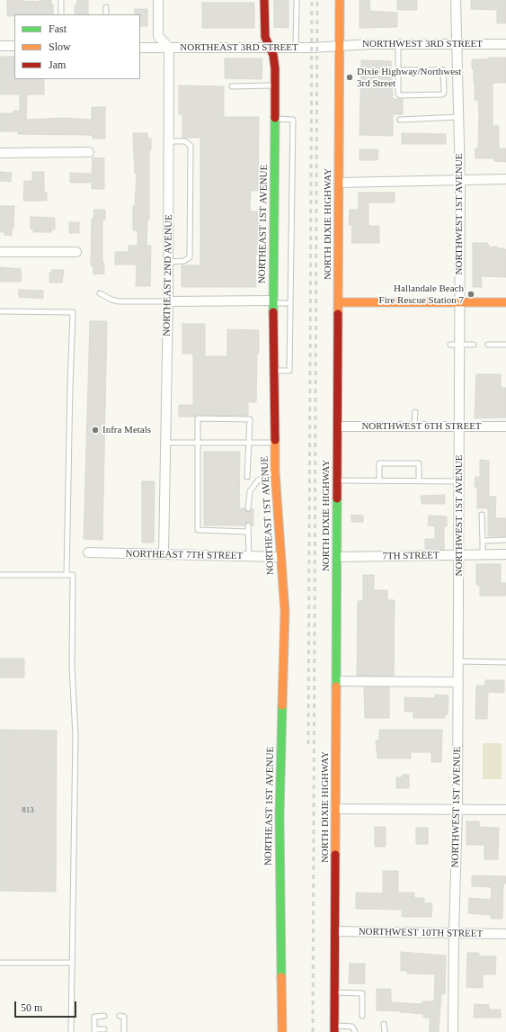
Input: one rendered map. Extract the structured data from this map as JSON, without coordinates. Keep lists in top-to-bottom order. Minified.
{"streets":{"main road":["NORTHEAST 1ST AVENUE","NORTH DIXIE HIGHWAY"],"street":["NORTHWEST 3RD STREET","NORTHEAST 3RD STREET","NORTHWEST 1ST AVENUE","NORTHEAST 2ND AVENUE","NORTHWEST 6TH STREET","NORTHEAST 7TH STREET","7TH STREET","NORTHWEST 10TH STREET"]},"crossings":[["NORTHWEST 3RD STREET","NORTHEAST 3RD STREET"],["NORTHWEST 3RD STREET","NORTHWEST 1ST AVENUE"],["NORTHWEST 3RD STREET","NORTH DIXIE HIGHWAY"],["NORTHEAST 3RD STREET","NORTHEAST 1ST AVENUE"],["NORTHEAST 3RD STREET","NORTH DIXIE HIGHWAY"],["NORTHEAST 3RD STREET","NORTHEAST 2ND AVENUE"],["NORTHWEST 1ST AVENUE","NORTHWEST 6TH STREET"],["NORTHWEST 1ST AVENUE","7TH STREET"],["NORTHWEST 1ST AVENUE","NORTHWEST 10TH STREET"],["NORTHEAST 1ST AVENUE","NORTHEAST 7TH STREET"],["NORTH DIXIE HIGHWAY","NORTHWEST 6TH STREET"],["NORTH DIXIE HIGHWAY","7TH STREET"],["NORTH DIXIE HIGHWAY","NORTHWEST 10TH STREET"],["NORTHEAST 2ND AVENUE","NORTHEAST 7TH STREET"]],"places":["Dixie Highway/Northwest 3rd Street","Hallandale Beach Fire Rescue Station 7","Infra Metals"],"house_numbers":["813"],"legend":["Fast","Slow","Jam"],"scale_bar":"50 m"}
